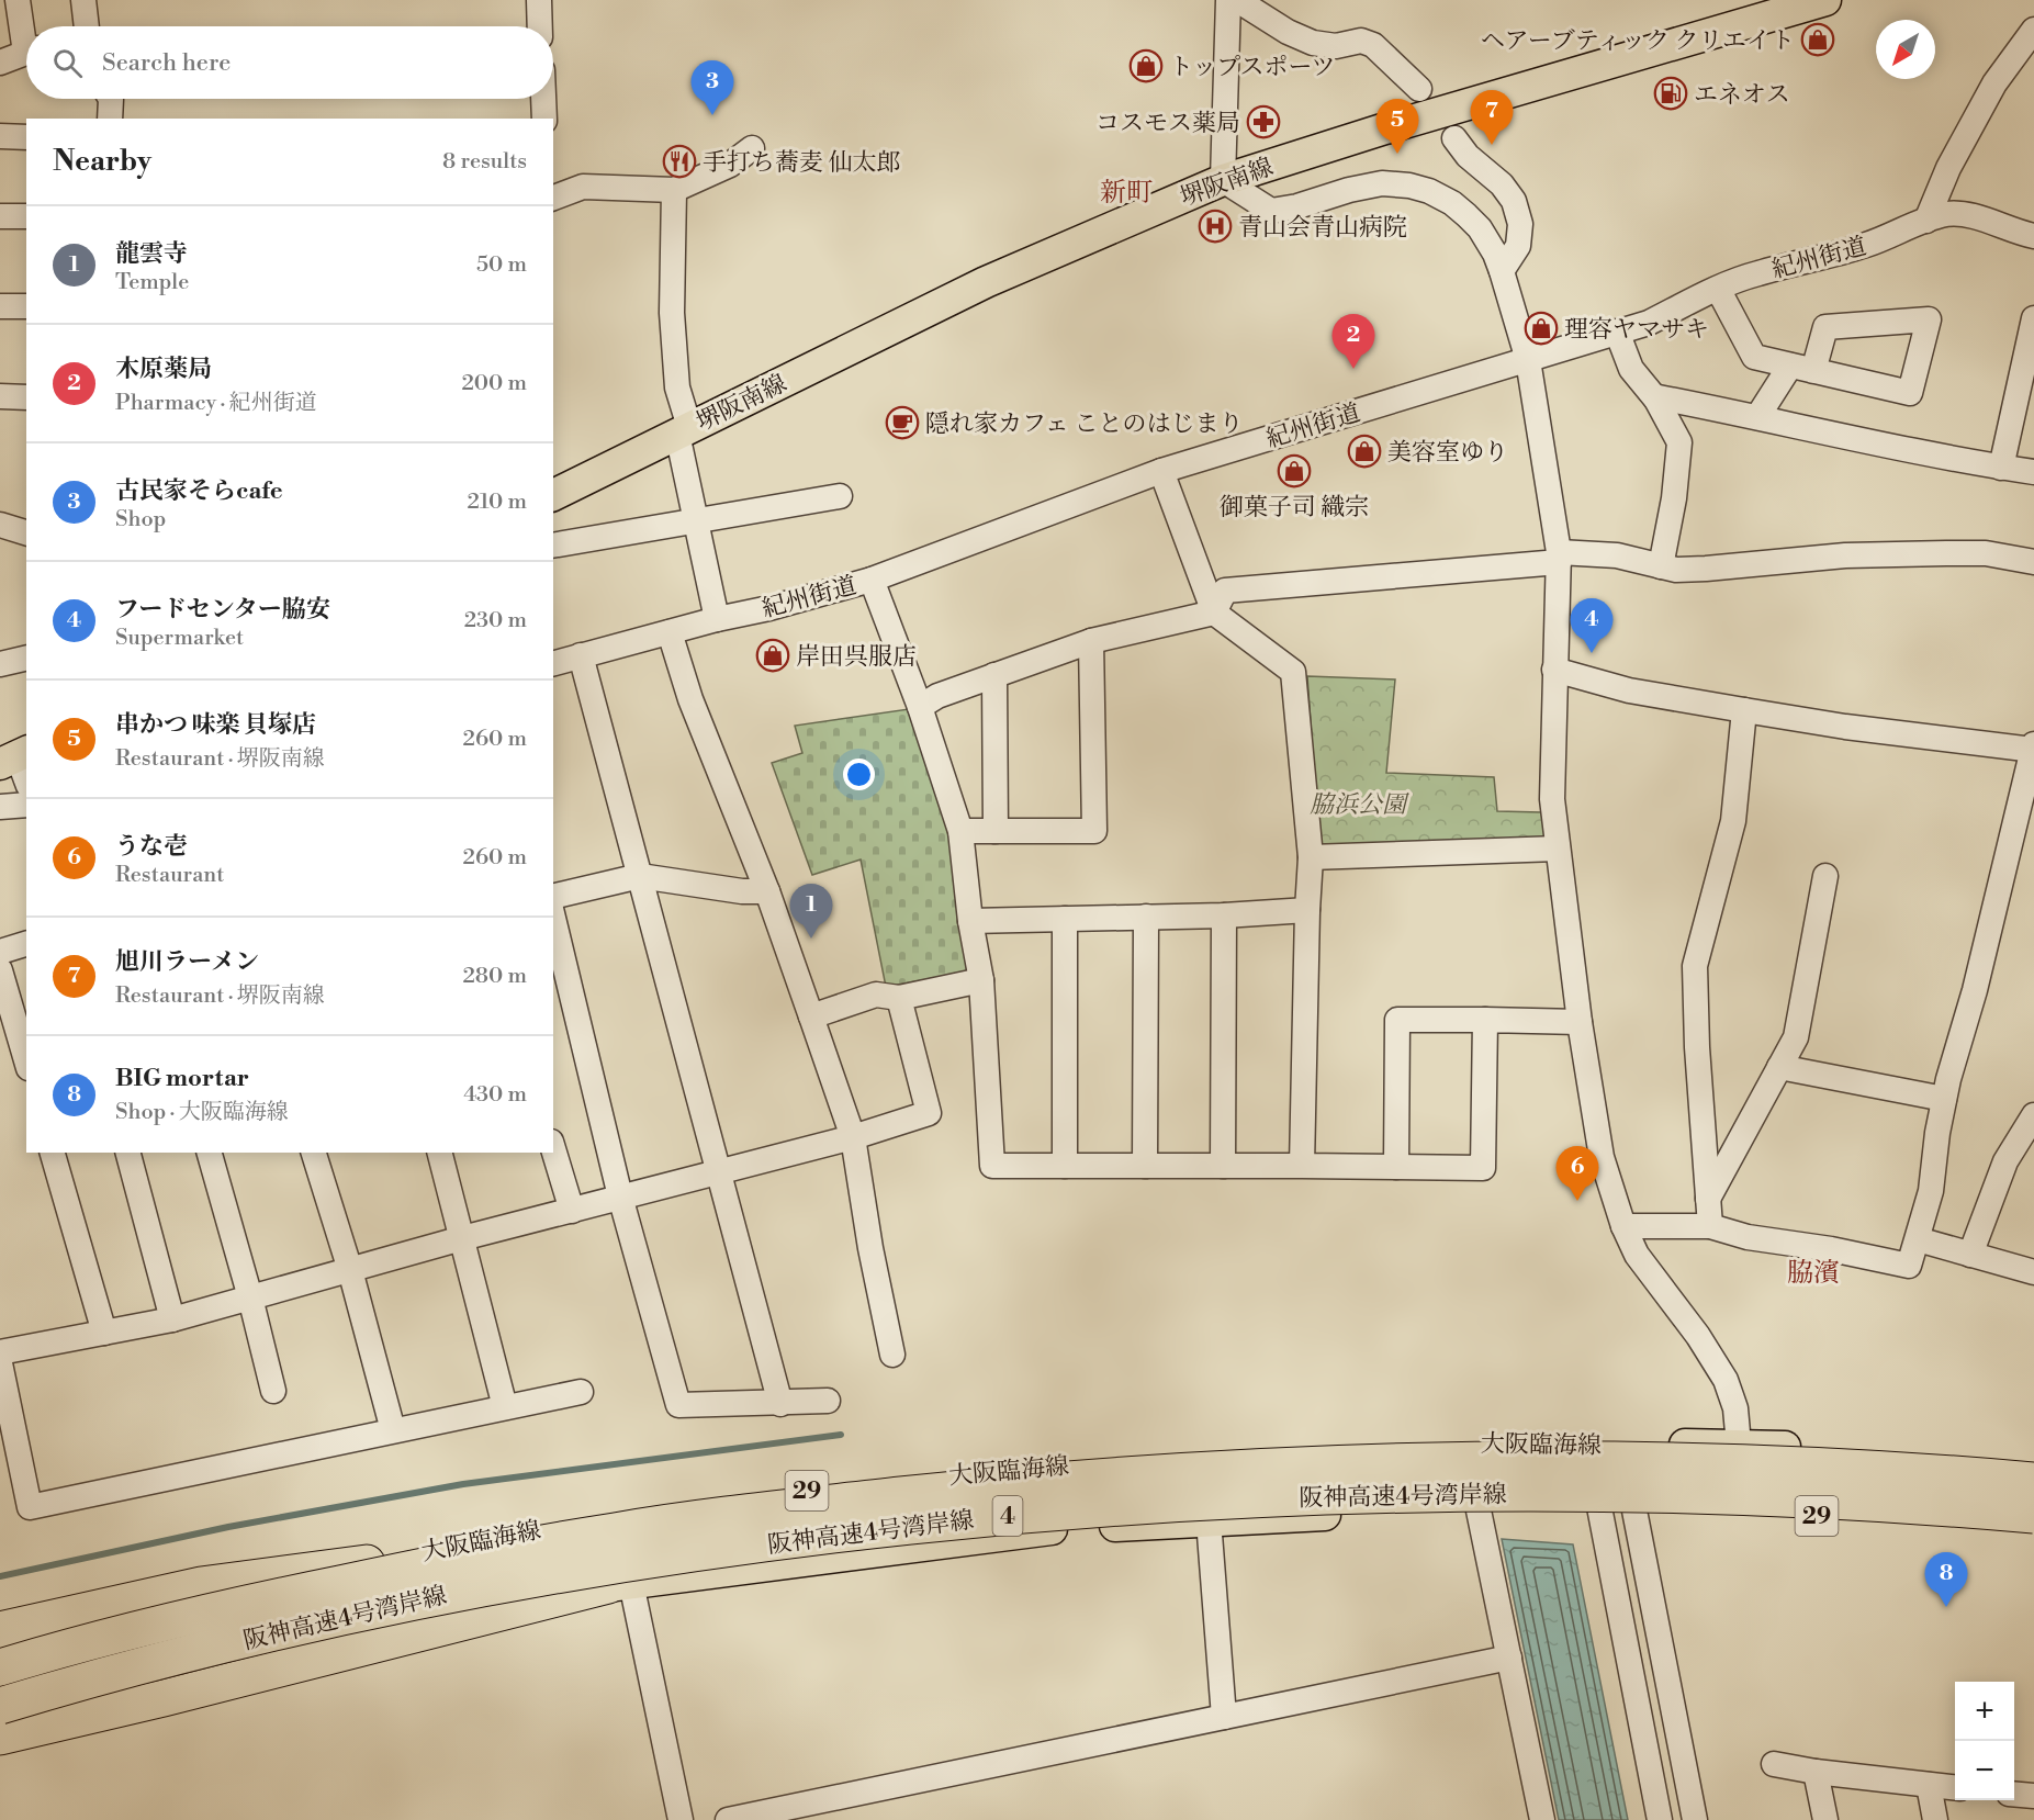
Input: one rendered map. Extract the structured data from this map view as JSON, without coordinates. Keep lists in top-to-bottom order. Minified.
{"streets":{"highway":["阪神高速4号湾岸線","4"],"main road":["堺阪南線","大阪臨海線","29"],"street":["紀州街道"]},"districts":["新町","脇濱"],"parks":["脇浜公園"],"places":{"shop":["ヘアーブティック クリエイト","トップスポーツ","理容ヤマサキ","美容室ゆり","御菓子司 織宗","岸田呉服店"],"fuel station":["エネオス"],"pharmacy":["コスモス薬局"],"restaurant":["手打ち蕎麦 仙太郎"],"hospital":["青山会青山病院"],"cafe":["隠れ家カフェ ことのはじまり"]},"north":"bottom left","page":{"search":"Search here","pins":["3","7","5","2","4","1","6","8"],"heading":["Nearby","8 results"],"list":[{"mark":"1","name":"龍雲寺","note":"Temple","value":"50 m"},{"mark":"2","name":"木原薬局","note":"Pharmacy · 紀州街道","value":"200 m"},{"mark":"3","name":"古民家そらcafe","note":"Shop","value":"210 m"},{"mark":"4","name":"フードセンター脇安","note":"Supermarket","value":"230 m"},{"mark":"5","name":"串かつ 味楽 貝塚店","note":"Restaurant · 堺阪南線","value":"260 m"},{"mark":"6","name":"うな壱","note":"Restaurant","value":"260 m"},{"mark":"7","name":"旭川ラーメン","note":"Restaurant · 堺阪南線","value":"280 m"},{"mark":"8","name":"BIG mortar","note":"Shop · 大阪臨海線","value":"430 m"}],"map_buttons":["+","−"]}}
